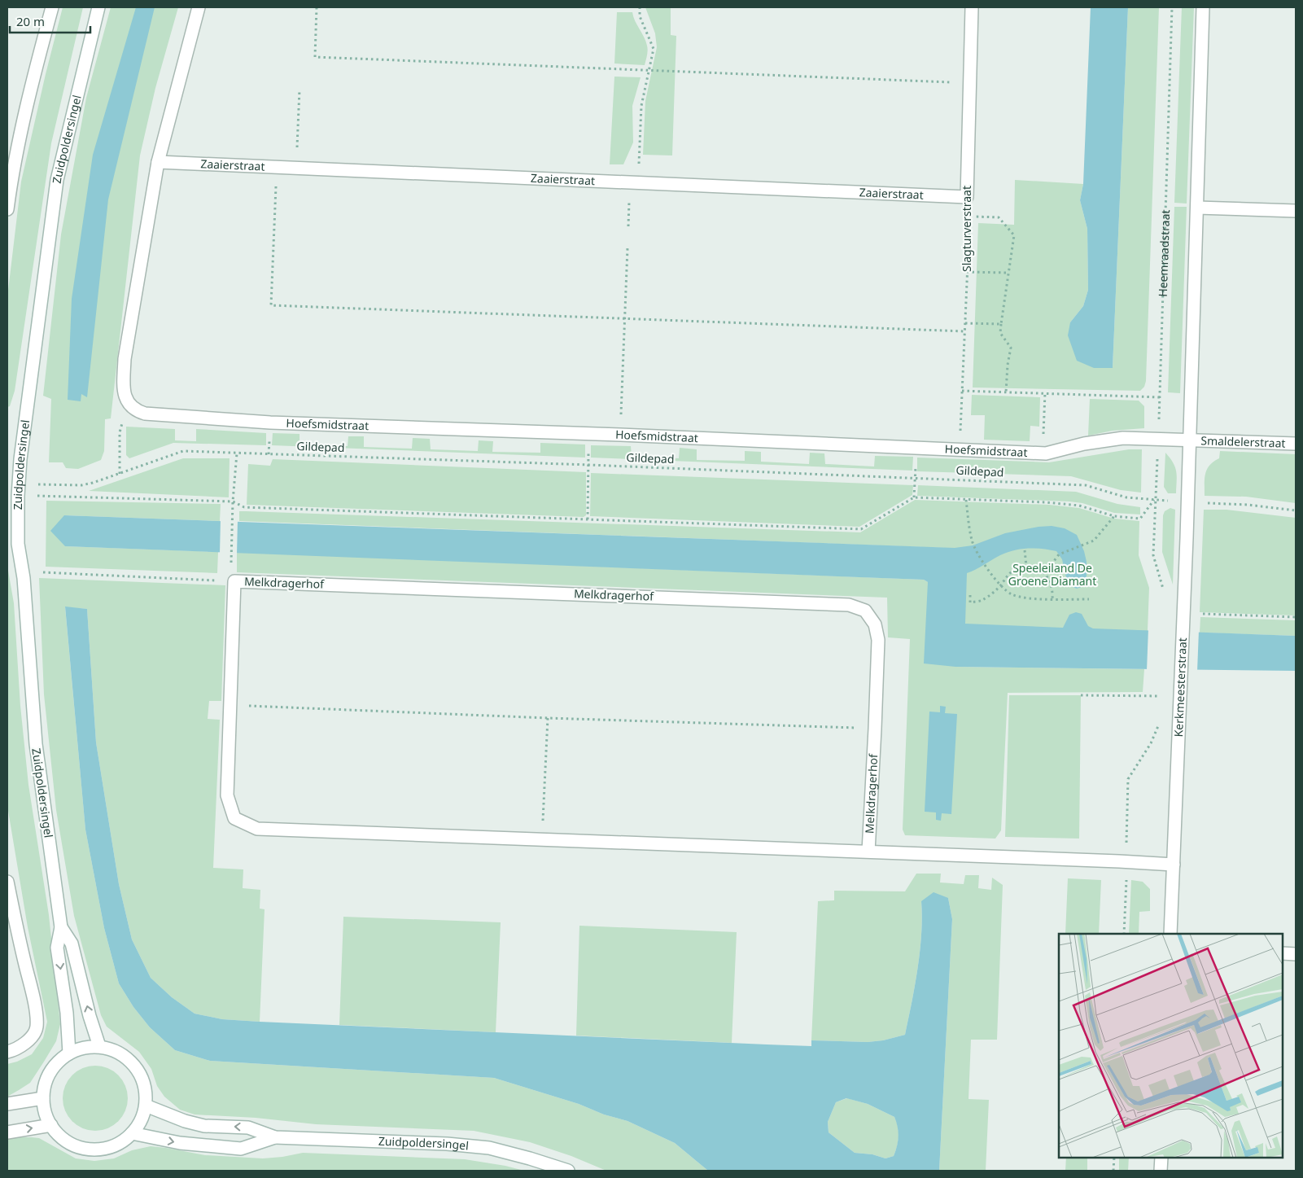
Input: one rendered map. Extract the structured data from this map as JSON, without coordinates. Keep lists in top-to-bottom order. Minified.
{"streets":{"street":["Zuidpoldersingel","Zaaierstraat","Slagturverstraat","Hoefsmidstraat","Smaldelerstraat","Melkdragerhof","Kerkmeesterstraat"],"path":["Heemraadstraat","Gildepad"]},"crossings":[["Zuidpoldersingel","Gildepad"],["Zaaierstraat","Slagturverstraat"],["Slagturverstraat","Hoefsmidstraat"],["Heemraadstraat","Hoefsmidstraat"],["Heemraadstraat","Gildepad"],["Hoefsmidstraat","Smaldelerstraat"],["Hoefsmidstraat","Kerkmeesterstraat"],["Smaldelerstraat","Kerkmeesterstraat"],["Gildepad","Kerkmeesterstraat"],["Melkdragerhof","Kerkmeesterstraat"]],"parks":["Speeleiland De Groene Diamant"],"scale_bar":"20 m"}
